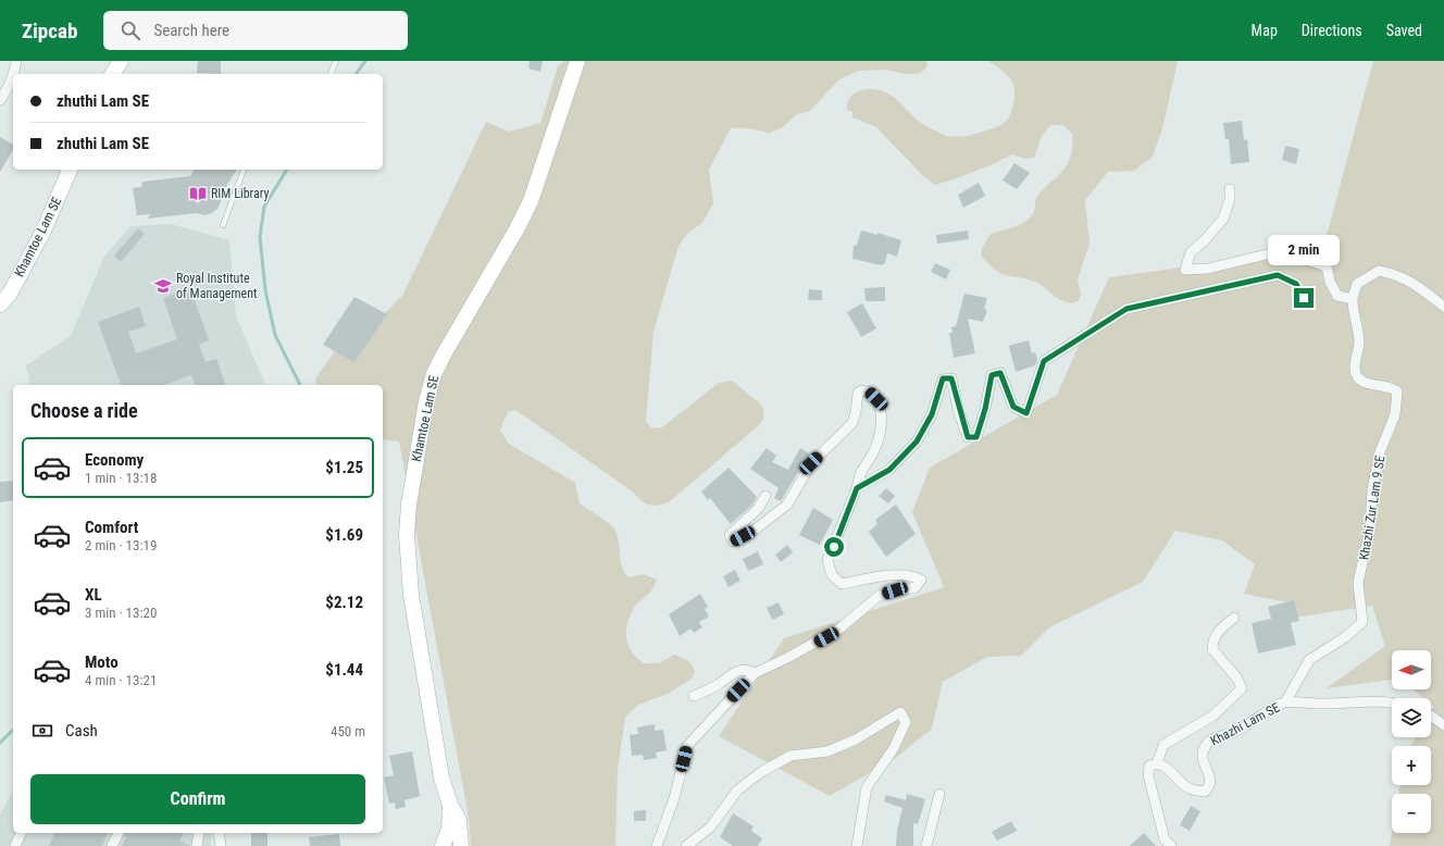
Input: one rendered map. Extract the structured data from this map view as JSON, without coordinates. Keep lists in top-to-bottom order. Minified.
{"streets":{"main road":["Khamtoe Lam SE"],"street":["Khazhi Zur Lam 9 SE","Khazhi Lam SE"]},"crossings":[["Khazhi Zur Lam 9 SE","Khazhi Lam SE"]],"places":{"library":["RIM Library"],"school or university":["Royal Institute of Management"]},"north":"left","page":{"header":"Zipcab","search":"Search here","nav":["Map","Directions","Saved"],"banner":["zhuthi Lam SE","zhuthi Lam SE"],"bubble":"2 min","heading":"Choose a ride","list":[{"name":"Economy","note":"1 min · 13:18","value":"$1.25"},{"name":"Comfort","note":"2 min · 13:19","value":"$1.69"},{"name":"XL","note":"3 min · 13:20","value":"$2.12"},{"name":"Moto","note":"4 min · 13:21","value":"$1.44"}],"map_buttons":["+","−"],"pay":["Cash","450 m"],"buttons":"Confirm"}}
